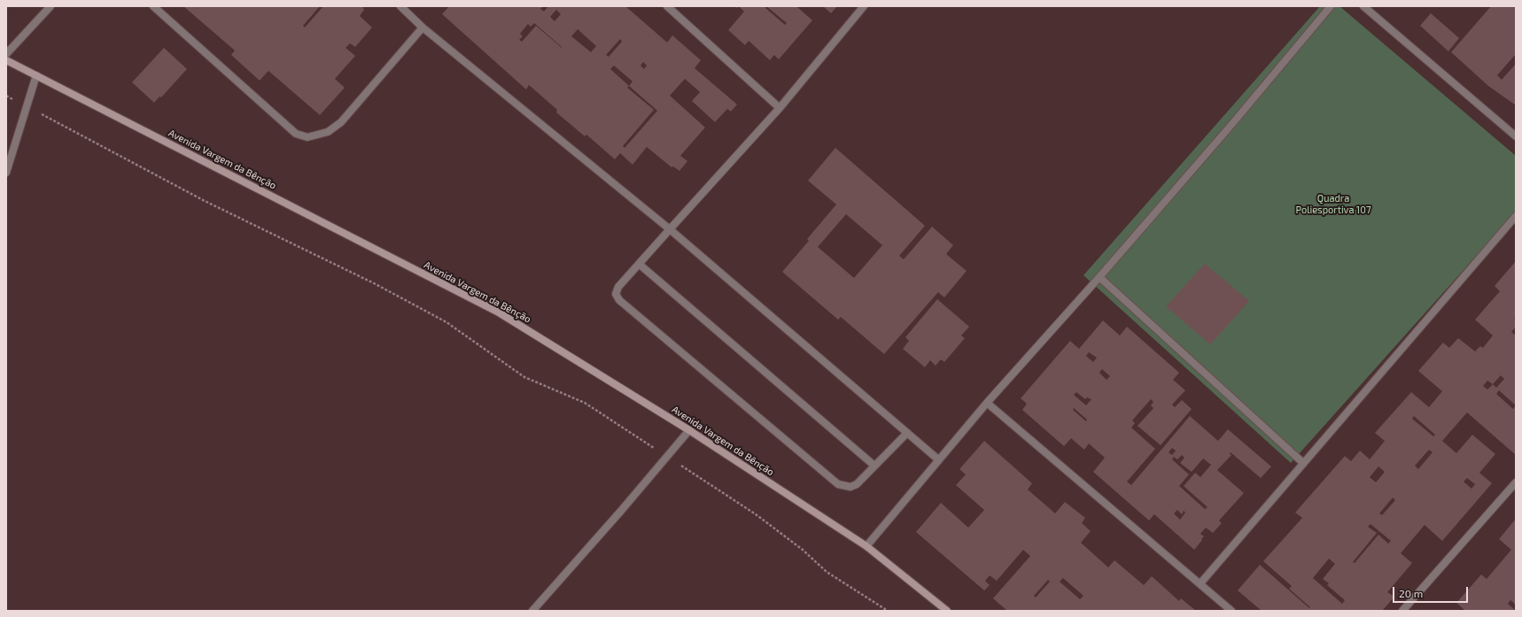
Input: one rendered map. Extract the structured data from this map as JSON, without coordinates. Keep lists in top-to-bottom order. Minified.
{"streets":{"street":["Avenida Vargem da Bênção"]},"parks":["Quadra Poliesportiva 107"],"scale_bar":"20 m"}
